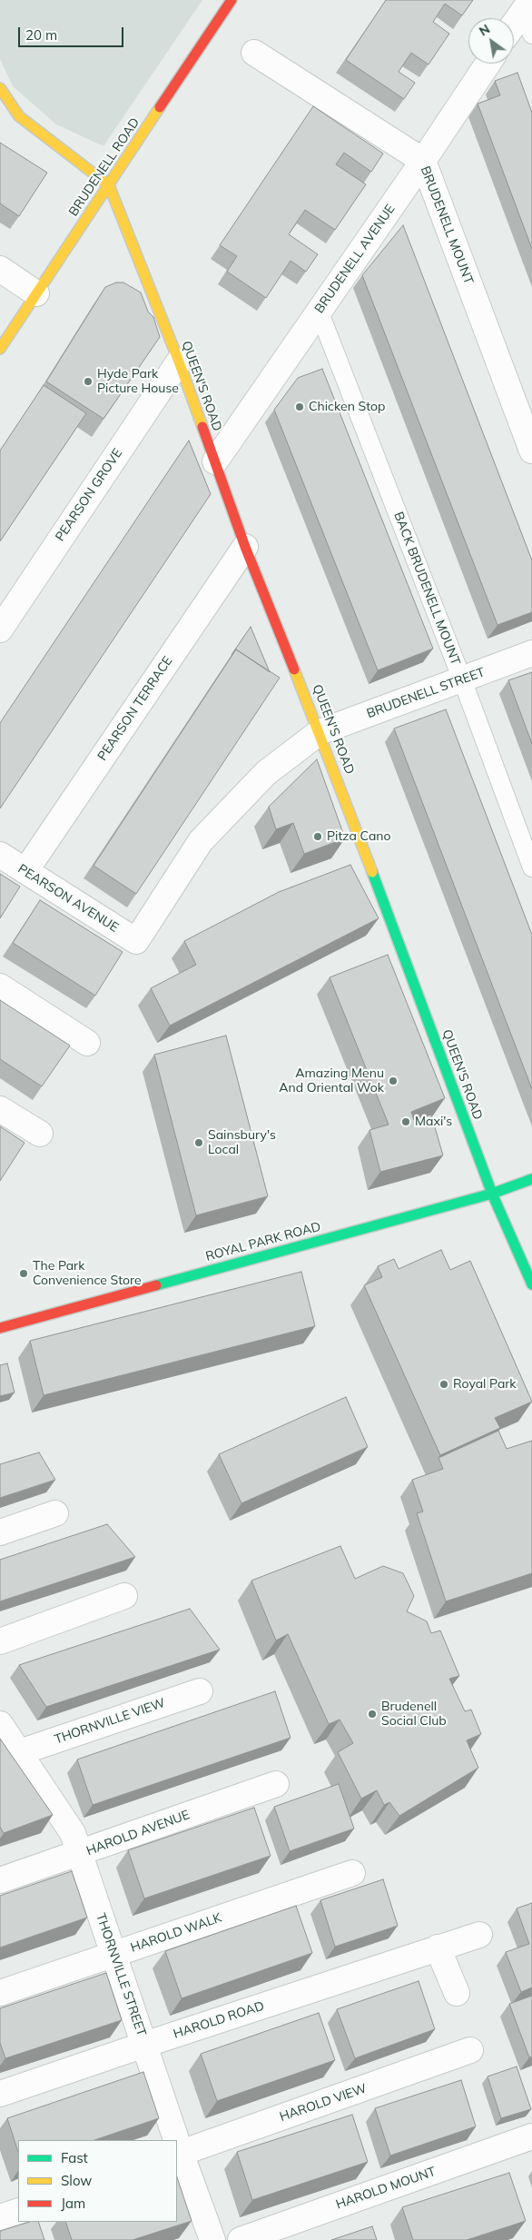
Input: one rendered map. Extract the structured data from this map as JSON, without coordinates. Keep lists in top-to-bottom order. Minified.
{"streets":{"street":["BRUDENELL ROAD","BRUDENELL MOUNT","BRUDENELL AVENUE","QUEEN'S ROAD","PEARSON GROVE","BRUDENELL STREET","PEARSON TERRACE","PEARSON AVENUE","ROYAL PARK ROAD","THORNVILLE VIEW","HAROLD AVENUE","HAROLD WALK","THORNVILLE STREET","HAROLD ROAD","HAROLD VIEW","HAROLD MOUNT"],"lane":["BACK BRUDENELL MOUNT"]},"crossings":[["BRUDENELL ROAD","QUEEN'S ROAD"],["BRUDENELL MOUNT","BRUDENELL AVENUE"],["BRUDENELL AVENUE","QUEEN'S ROAD"],["BRUDENELL AVENUE","BACK BRUDENELL MOUNT"],["QUEEN'S ROAD","PEARSON GROVE"],["QUEEN'S ROAD","BRUDENELL STREET"],["QUEEN'S ROAD","PEARSON TERRACE"],["QUEEN'S ROAD","ROYAL PARK ROAD"],["BACK BRUDENELL MOUNT","BRUDENELL STREET"],["BRUDENELL STREET","PEARSON AVENUE"],["PEARSON TERRACE","PEARSON AVENUE"],["THORNVILLE VIEW","THORNVILLE STREET"],["HAROLD AVENUE","THORNVILLE STREET"],["HAROLD WALK","THORNVILLE STREET"],["THORNVILLE STREET","HAROLD ROAD"],["THORNVILLE STREET","HAROLD VIEW"]],"places":["Hyde Park Picture House","Chicken Stop","Pitza Cano","Amazing Menu And Oriental Wok","Maxi's","Sainsbury's Local","The Park Convenience Store","Royal Park","Brudenell Social Club"],"legend":["Fast","Slow","Jam"],"scale_bar":"20 m","north":"top left"}
